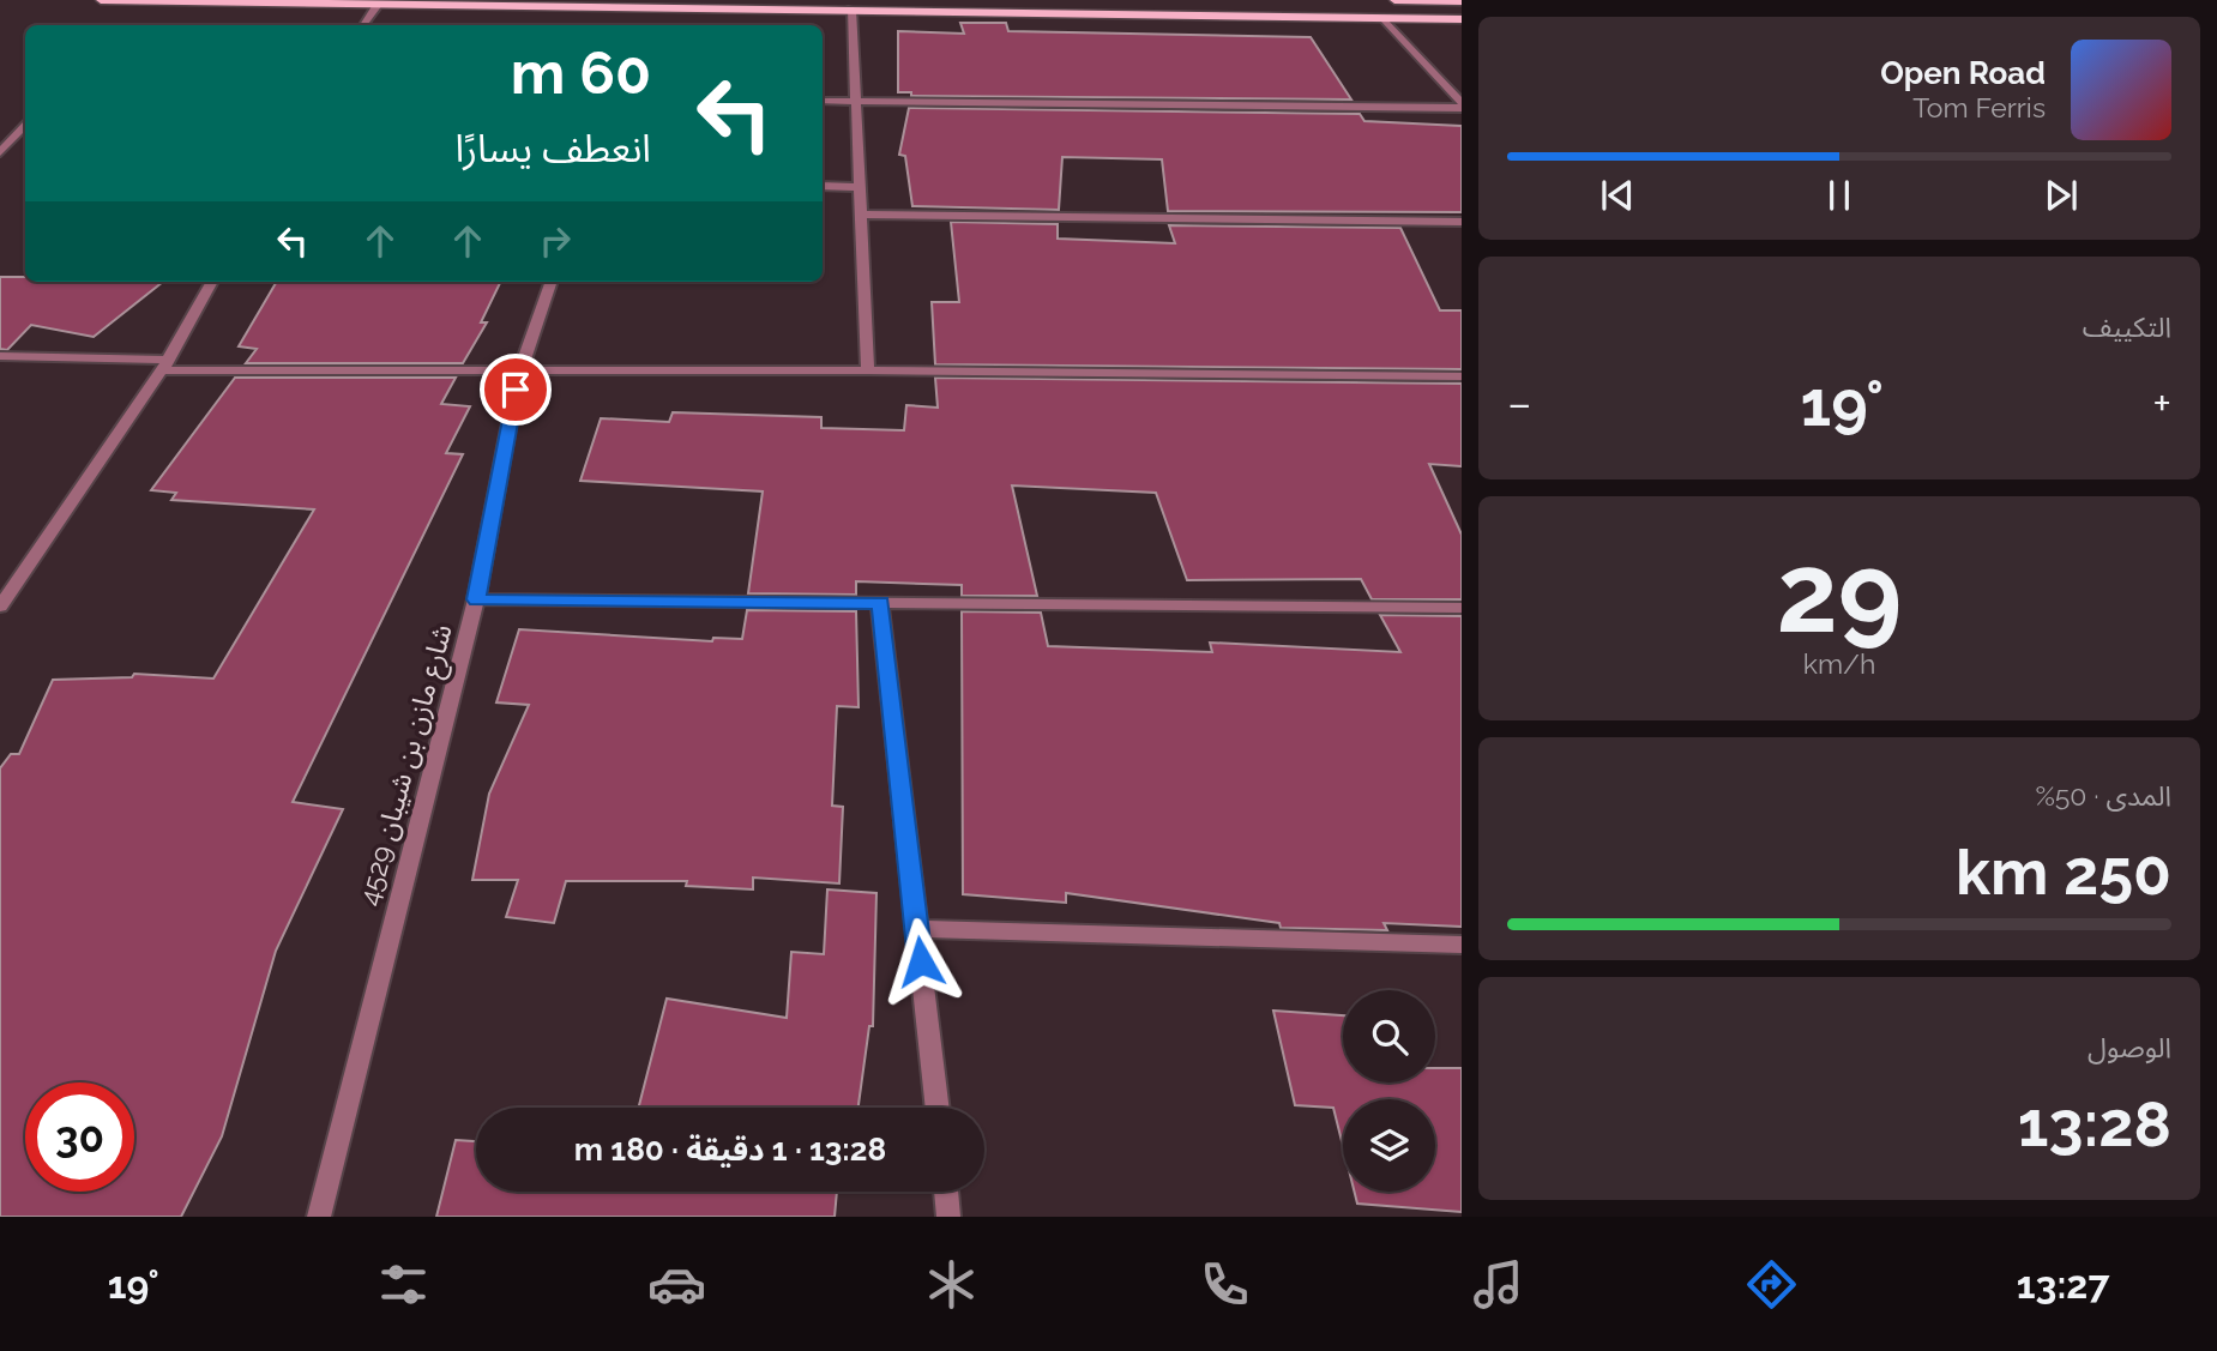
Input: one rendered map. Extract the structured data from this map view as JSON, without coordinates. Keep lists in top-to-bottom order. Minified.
{"streets":{"street":["شارع مازن بن شيبان 4529"]},"page":{"turn":["60 m","انعطف يسارًا"],"song":["Open Road","Tom Ferris"],"tile":["التكييف",["29","km/h"],["المدى · 50%","250 km"],["الوصول","13:28"]],"heat":["−","19°","+"],"limit":"30","trip":"13:28 · 1 دقيقة · 180 m","tabs":["13:27","19°"]}}
